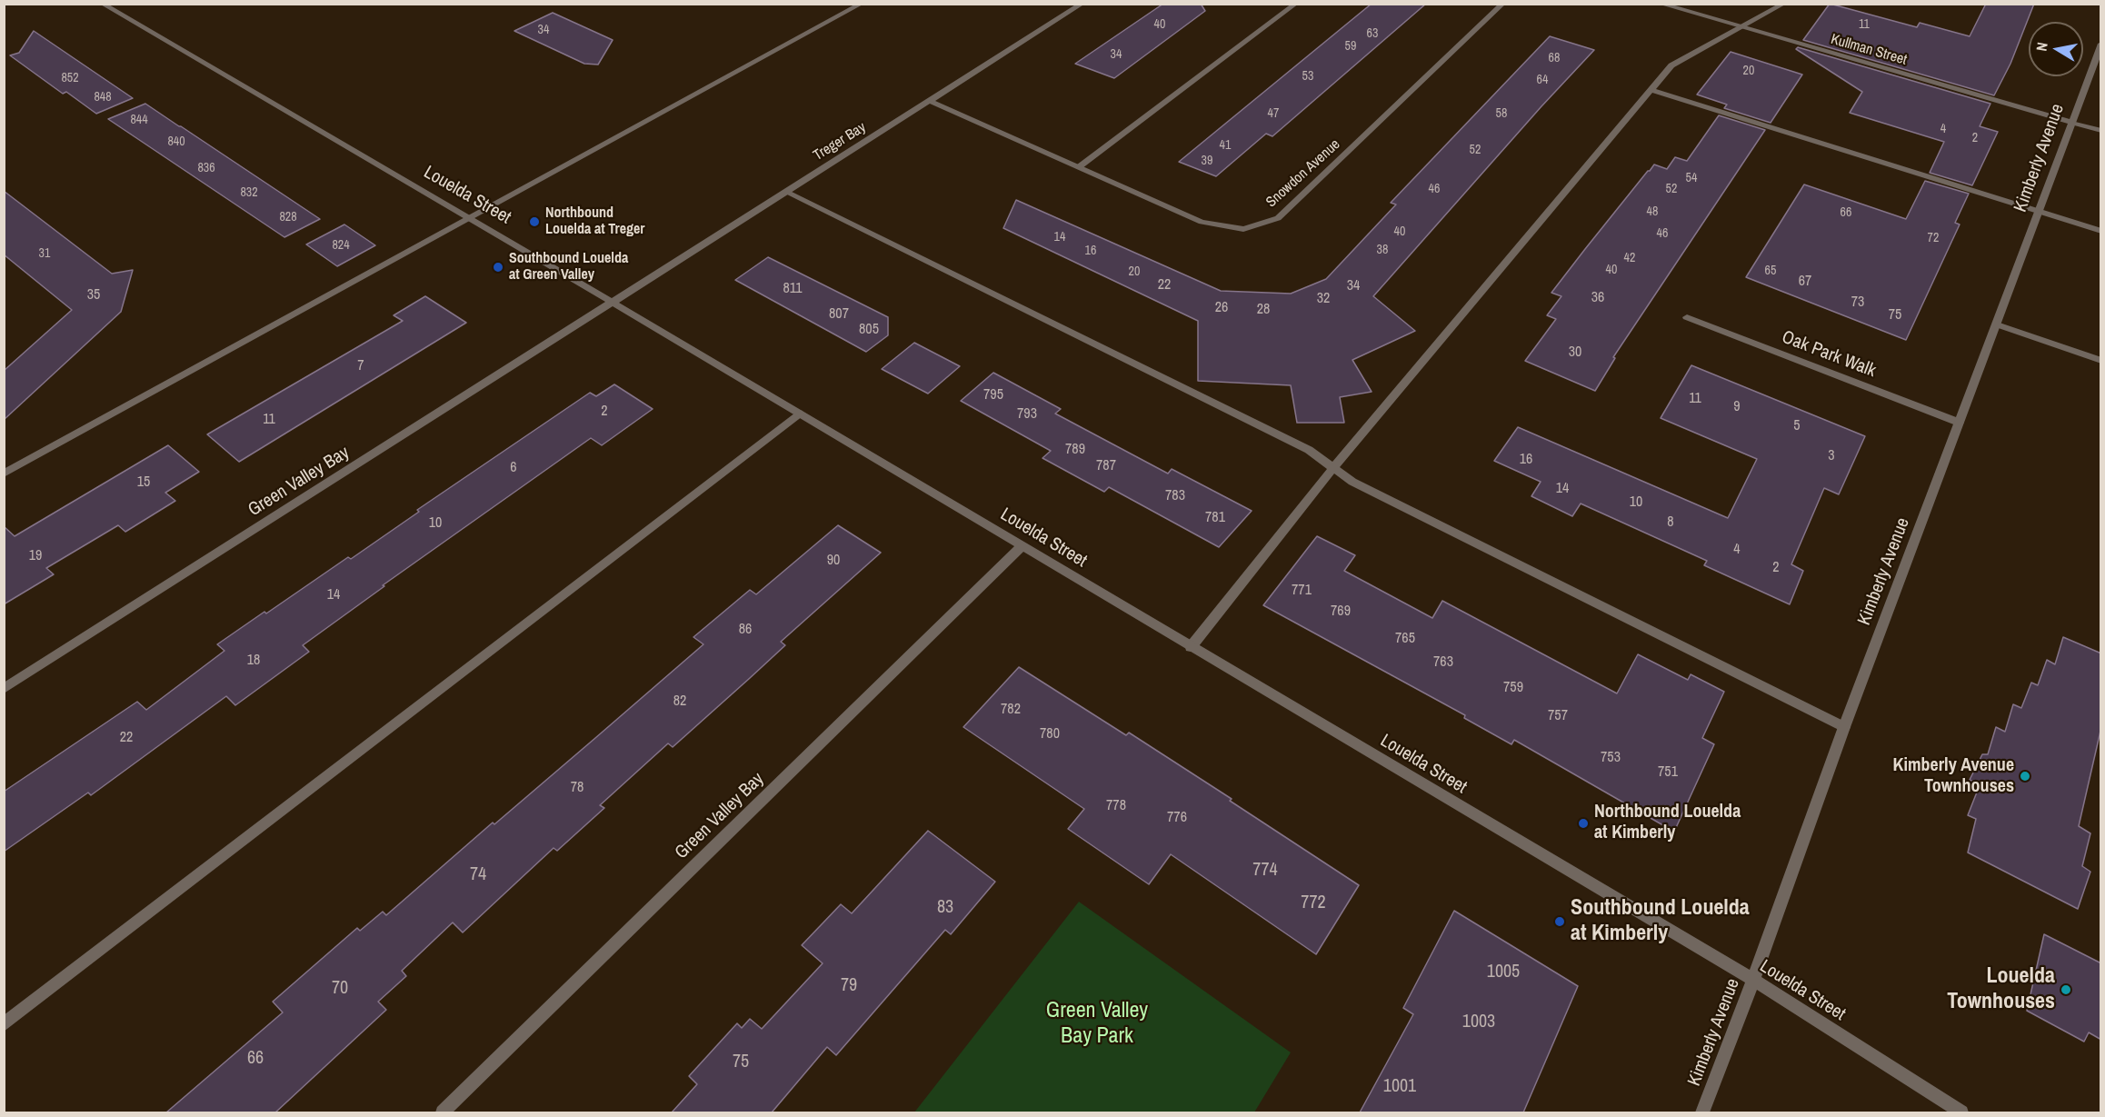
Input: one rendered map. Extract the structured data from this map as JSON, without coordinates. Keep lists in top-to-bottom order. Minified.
{"streets":{"street":["Kullman Street","Treger Bay","Kimberly Avenue","Snowdon Avenue","Louelda Street","Oak Park Walk","Green Valley Bay"]},"crossings":[["Kullman Street","Kimberly Avenue"],["Treger Bay","Snowdon Avenue"],["Treger Bay","Louelda Street"],["Treger Bay","Green Valley Bay"],["Kimberly Avenue","Louelda Street"],["Kimberly Avenue","Oak Park Walk"],["Louelda Street","Green Valley Bay"]],"parks":["Green Valley Bay Park"],"places":["Northbound Louelda at Treger","Southbound Louelda at Green Valley","Kimberly Avenue Townhouses","Northbound Louelda at Kimberly","Southbound Louelda at Kimberly","Louelda Townhouses"],"house_numbers":["40","11","34","63","59","34","68","20","53","852","64","848","47","58","844","4","2","840","41","52","39","836","54","46","52","832","48","66","828","40","46","14","72","824","38","16","31","42","40","65","20","67","22","34","811","35","36","32","73","26","28","807","75","805","30","7","795","11","9","2","793","11","5","789","3","16","787","6","15","14","783","10","781","8","10","4","19","90","2","771","14","769","86","765","18","763","759","82","782","757","780","22","753","751","78","778","776","774","74","772","83","1005","79","70","1003","66","75","1001"],"north":"left"}
